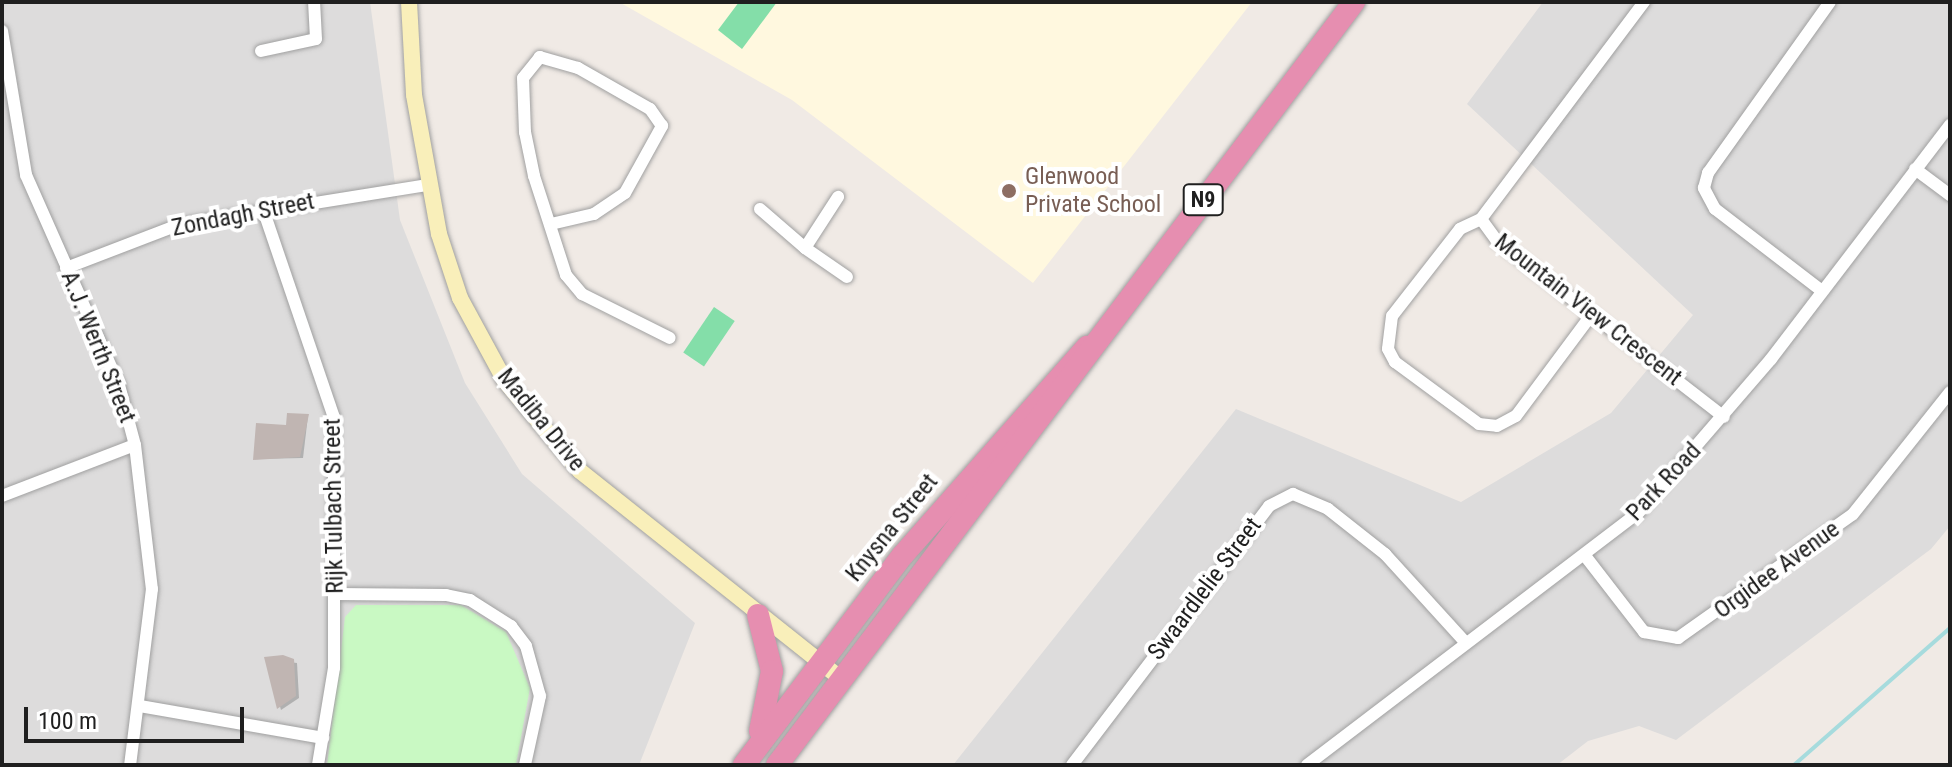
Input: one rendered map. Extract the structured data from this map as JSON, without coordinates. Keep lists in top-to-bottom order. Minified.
{"streets":{"highway":["N9","Knysna Street"],"street":["Zondagh Street","Mountain View Crescent","A.J. Werth Street","Madiba Drive","Park Road","Rijk Tulbach Street","Orgidee Avenue","Swaardlelie Street"]},"crossings":[["Zondagh Street","A.J. Werth Street"],["Zondagh Street","Madiba Drive"],["Zondagh Street","Rijk Tulbach Street"],["Mountain View Crescent","Park Road"],["Madiba Drive","Knysna Street"],["Park Road","Orgidee Avenue"],["Park Road","Swaardlelie Street"]],"places":["Glenwood Private School"],"scale_bar":"100 m"}
